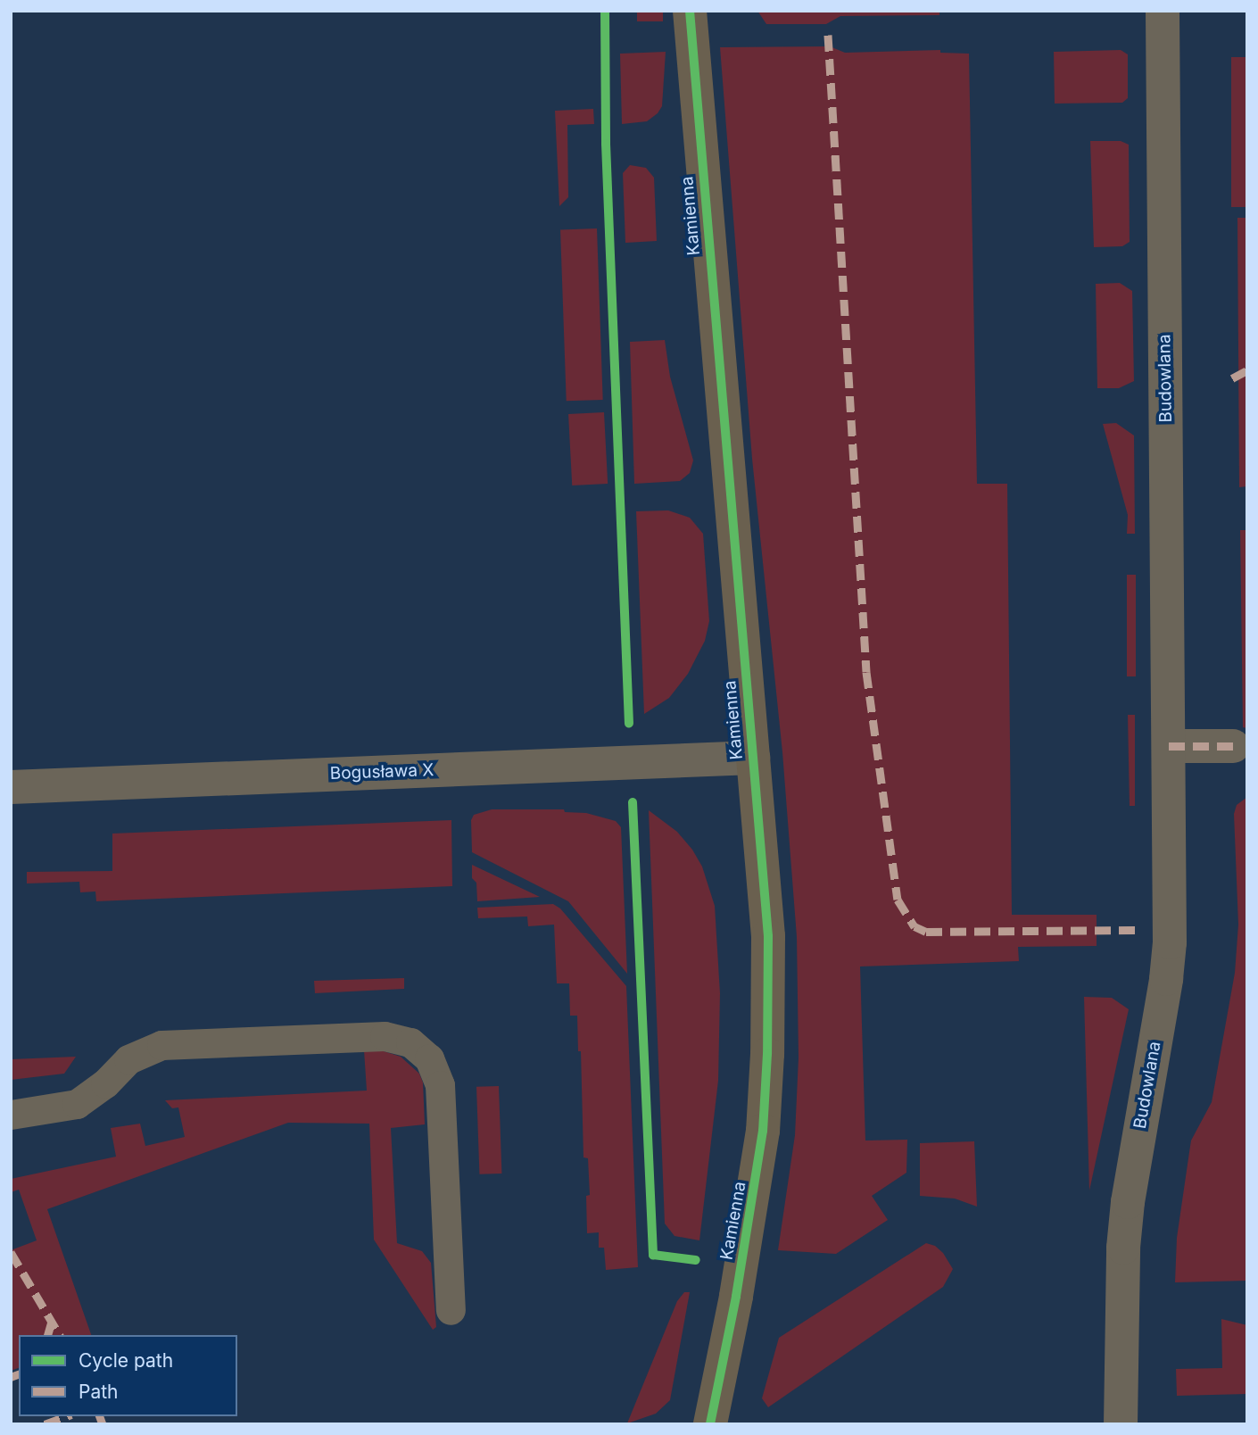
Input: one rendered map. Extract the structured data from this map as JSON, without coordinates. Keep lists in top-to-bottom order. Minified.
{"streets":{"street":["Kamienna","Budowlana","Bogusława X"]},"crossings":[["Kamienna","Bogusława X"]],"legend":["Cycle path","Path"]}
